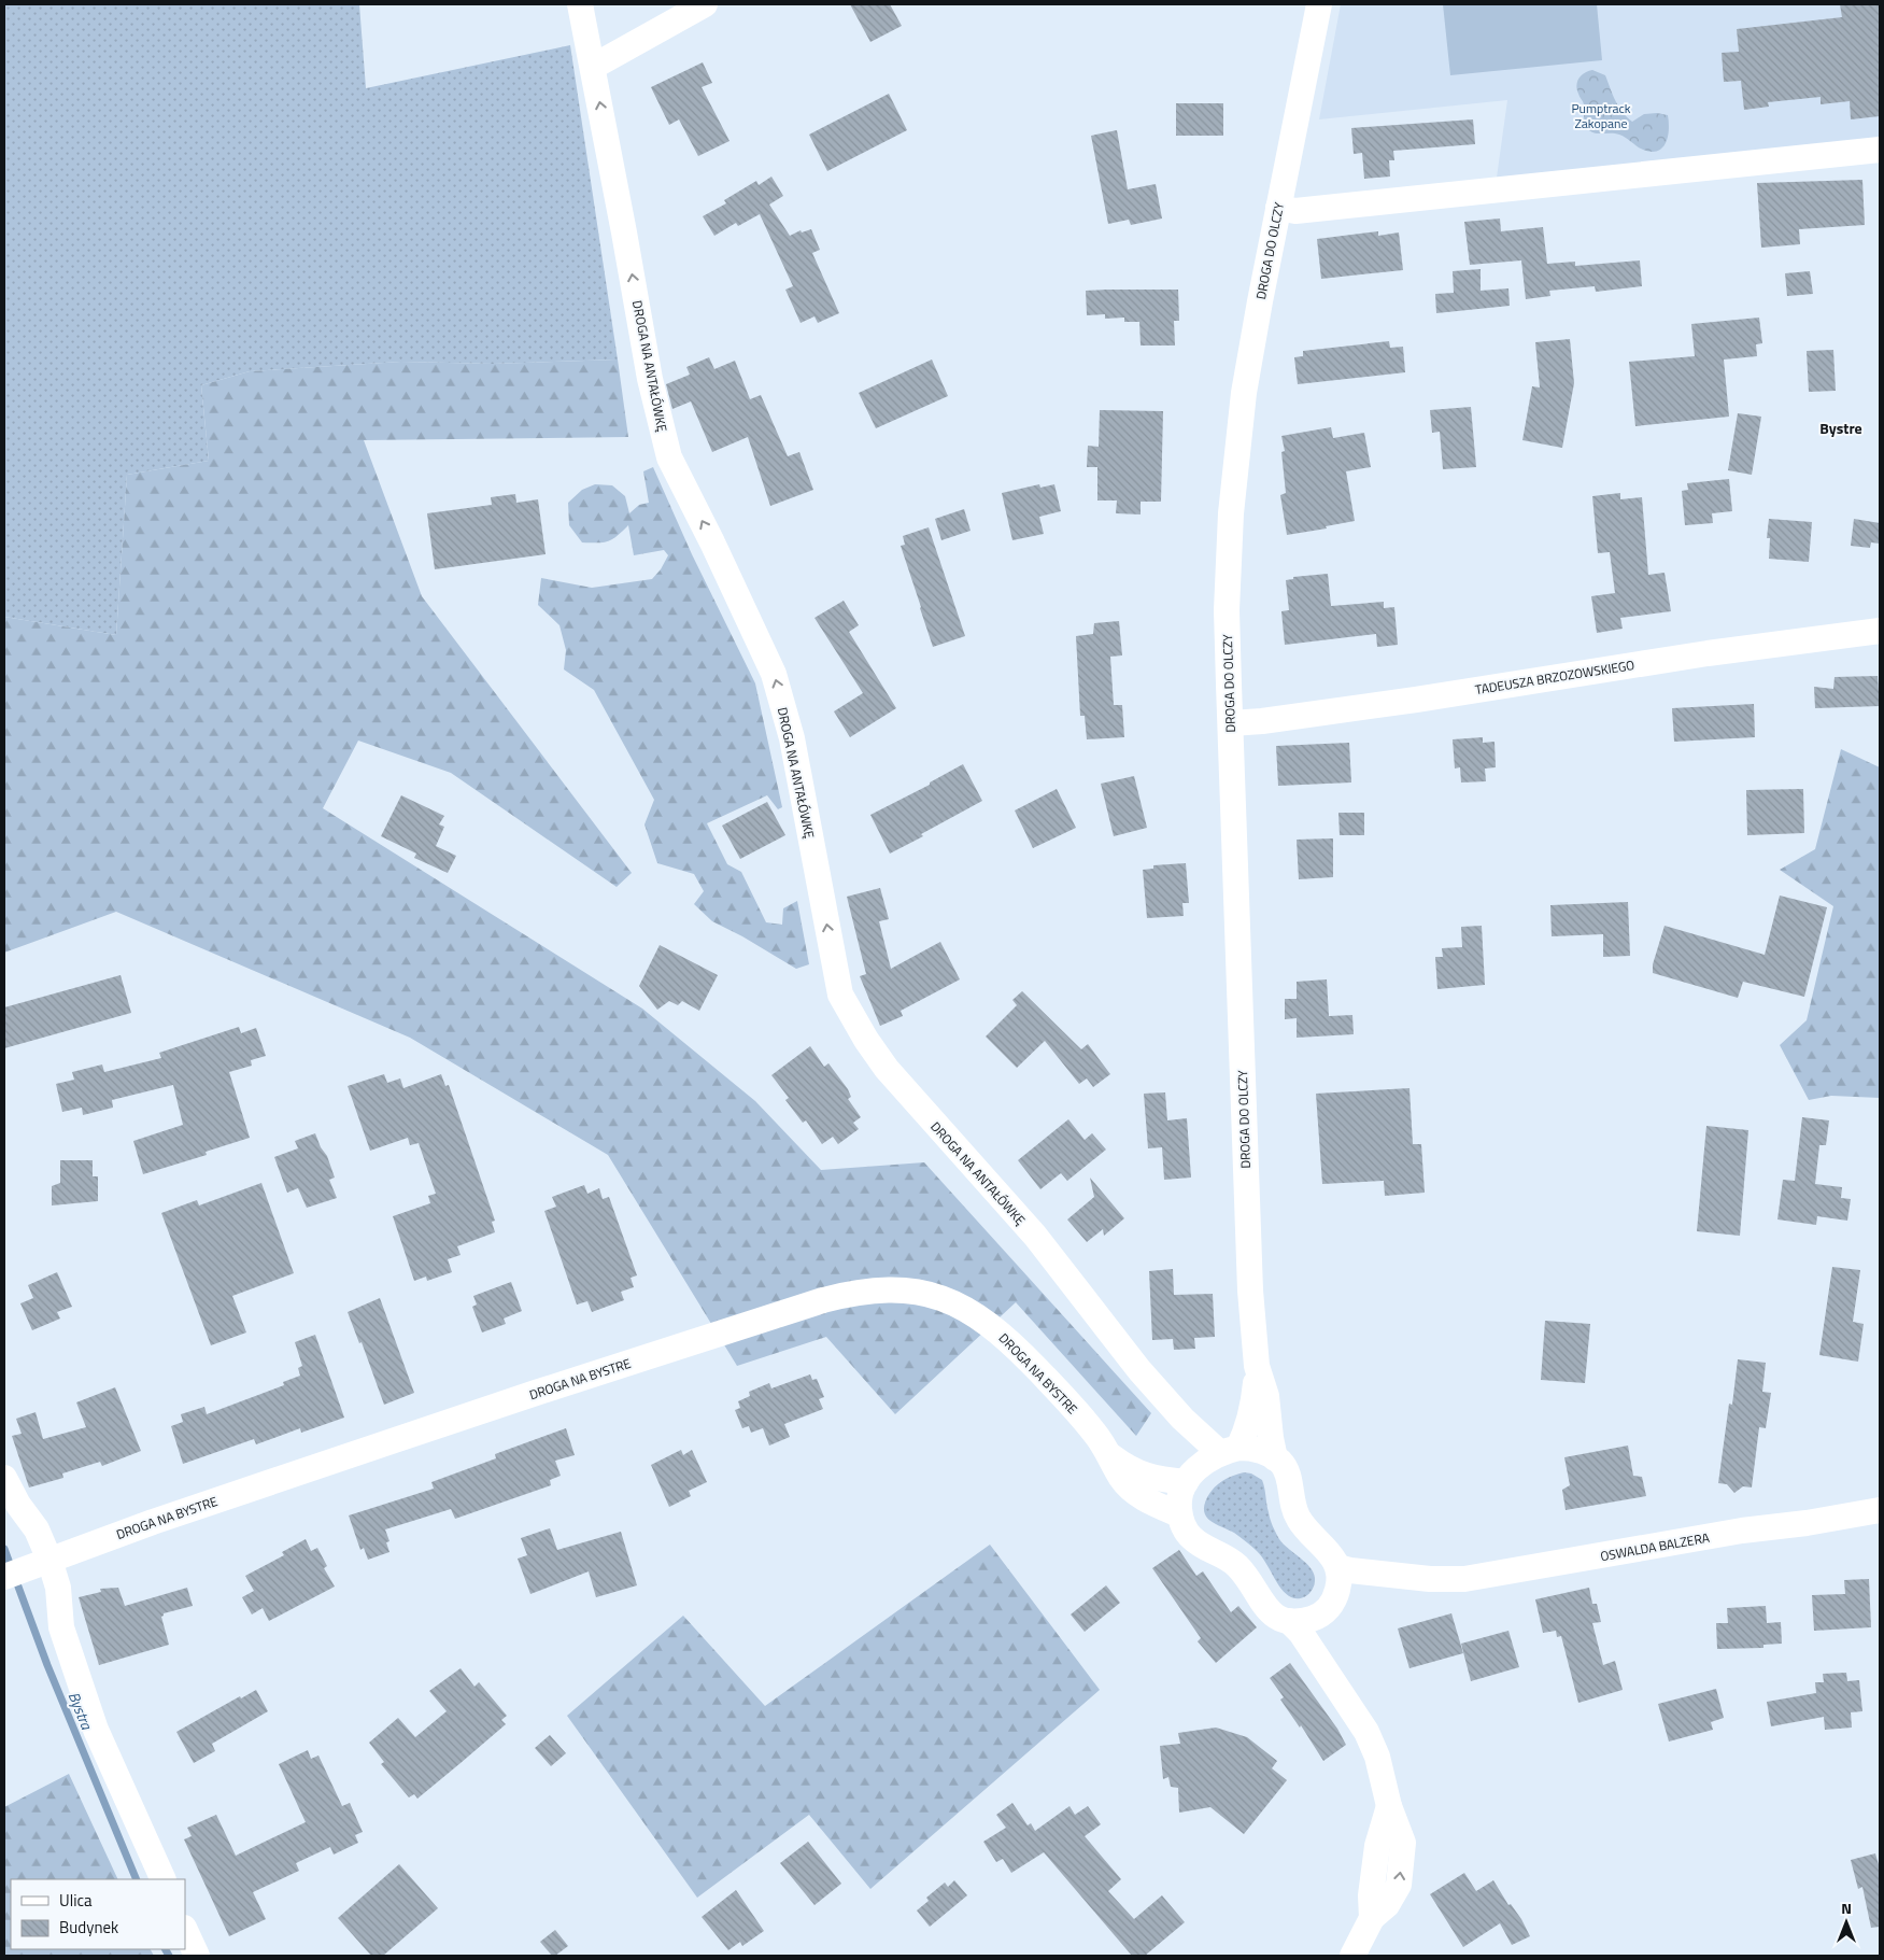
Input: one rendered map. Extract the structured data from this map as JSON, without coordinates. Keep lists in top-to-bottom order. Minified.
{"streets":{"street":["DROGA DO OLCZY","DROGA NA ANTAŁÓWKĘ","TADEUSZA BRZOZOWSKIEGO","DROGA NA BYSTRE","OSWALDA BALZERA"]},"crossings":[["DROGA DO OLCZY","DROGA NA ANTAŁÓWKĘ"],["DROGA DO OLCZY","TADEUSZA BRZOZOWSKIEGO"],["DROGA DO OLCZY","OSWALDA BALZERA"],["DROGA NA ANTAŁÓWKĘ","DROGA NA BYSTRE"]],"one_way":["DROGA NA ANTAŁÓWKĘ"],"districts":["Bystre"],"water":["Bystra"],"parks":["Pumptrack Zakopane"],"legend":["Ulica","Budynek"],"north":"top"}
